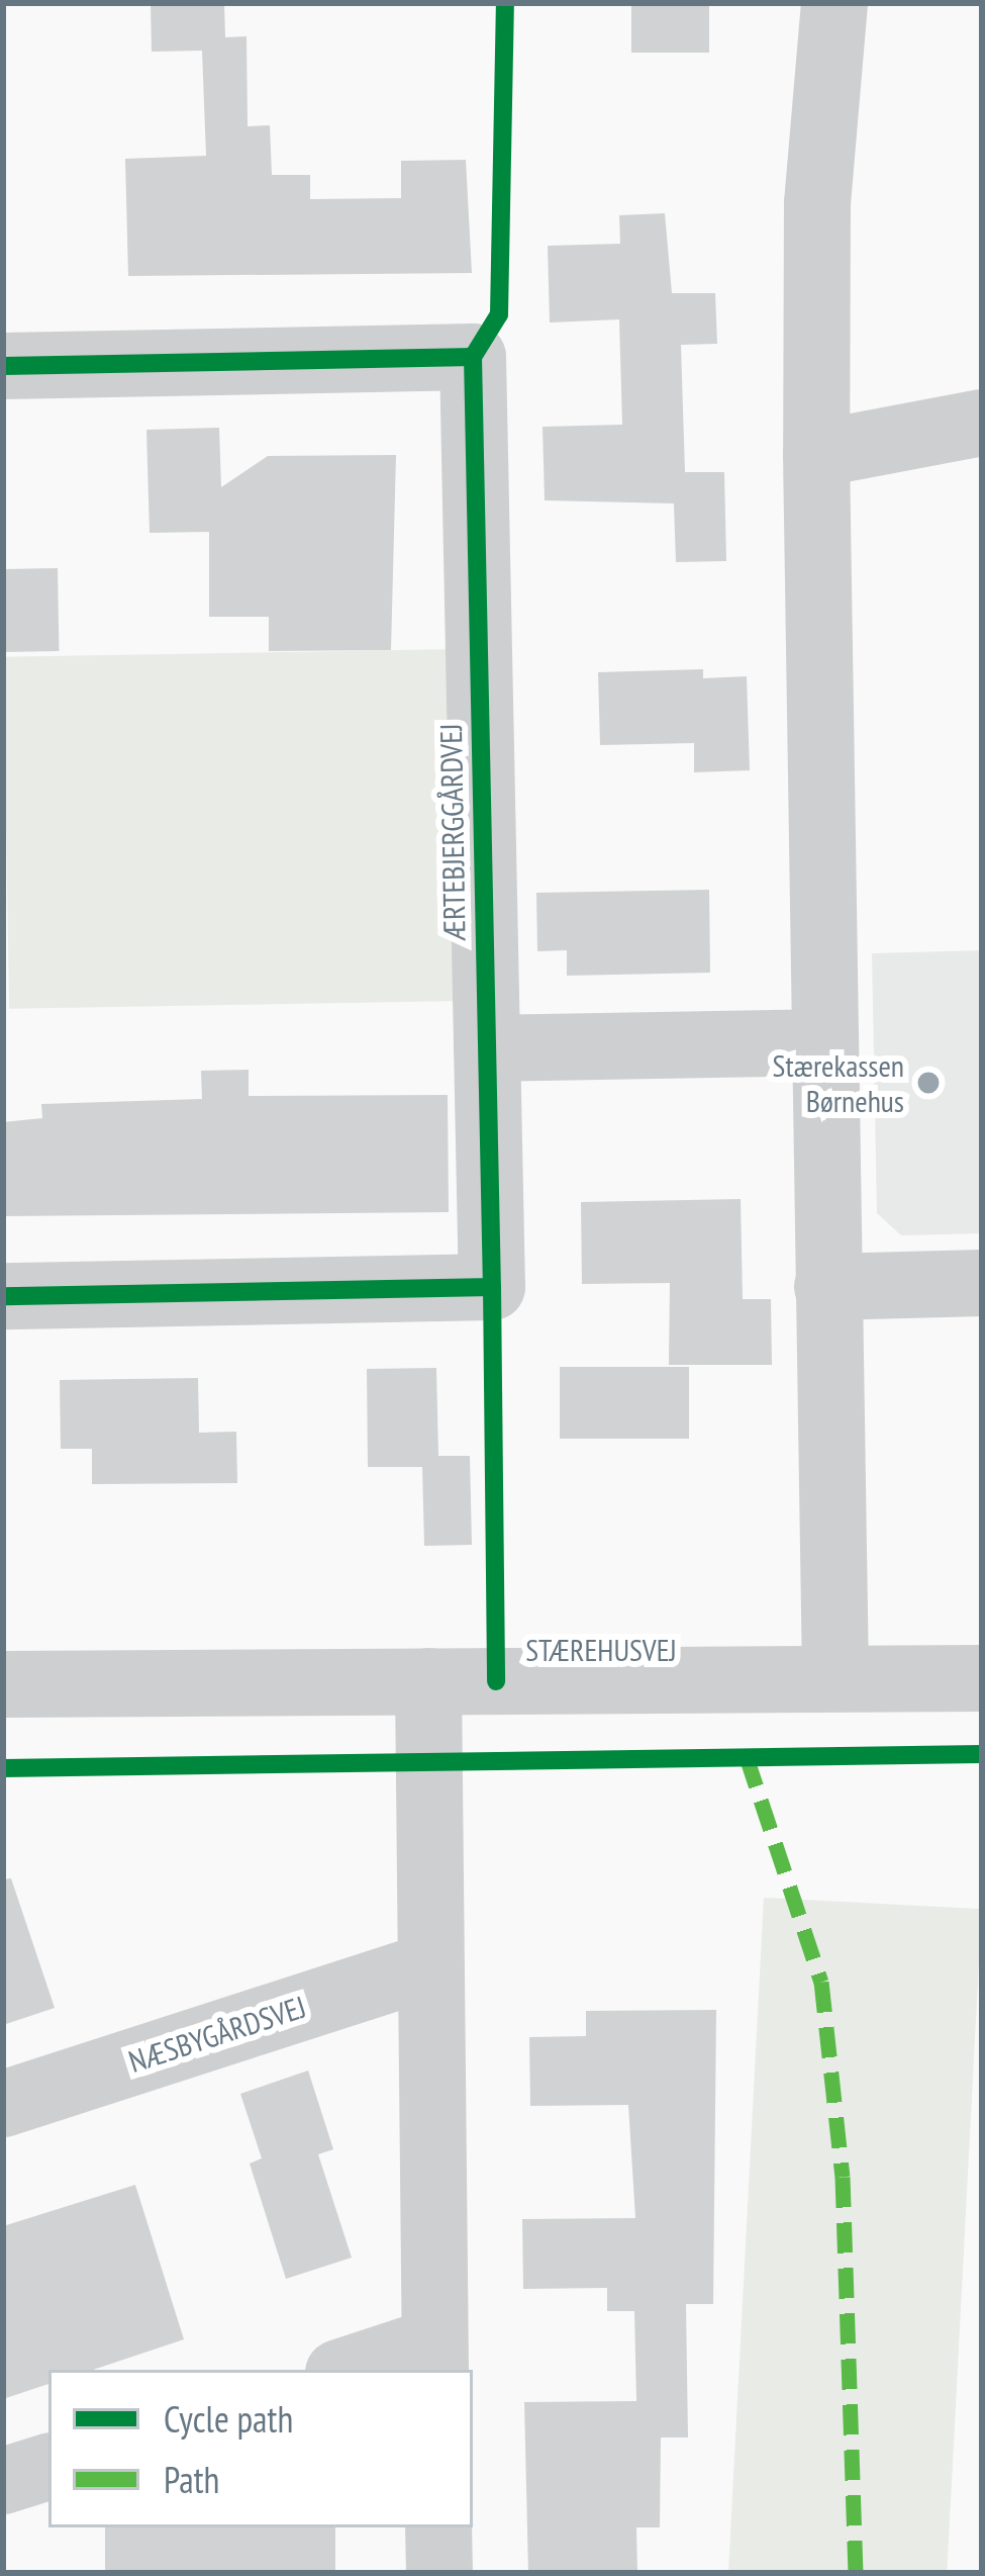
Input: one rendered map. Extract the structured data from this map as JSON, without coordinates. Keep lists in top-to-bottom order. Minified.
{"streets":{"street":["ÆRTEBJERGGÅRDVEJ","STÆREHUSVEJ","NÆSBYGÅRDSVEJ"]},"places":["Stærekassen Børnehus"],"legend":["Cycle path","Path"]}
